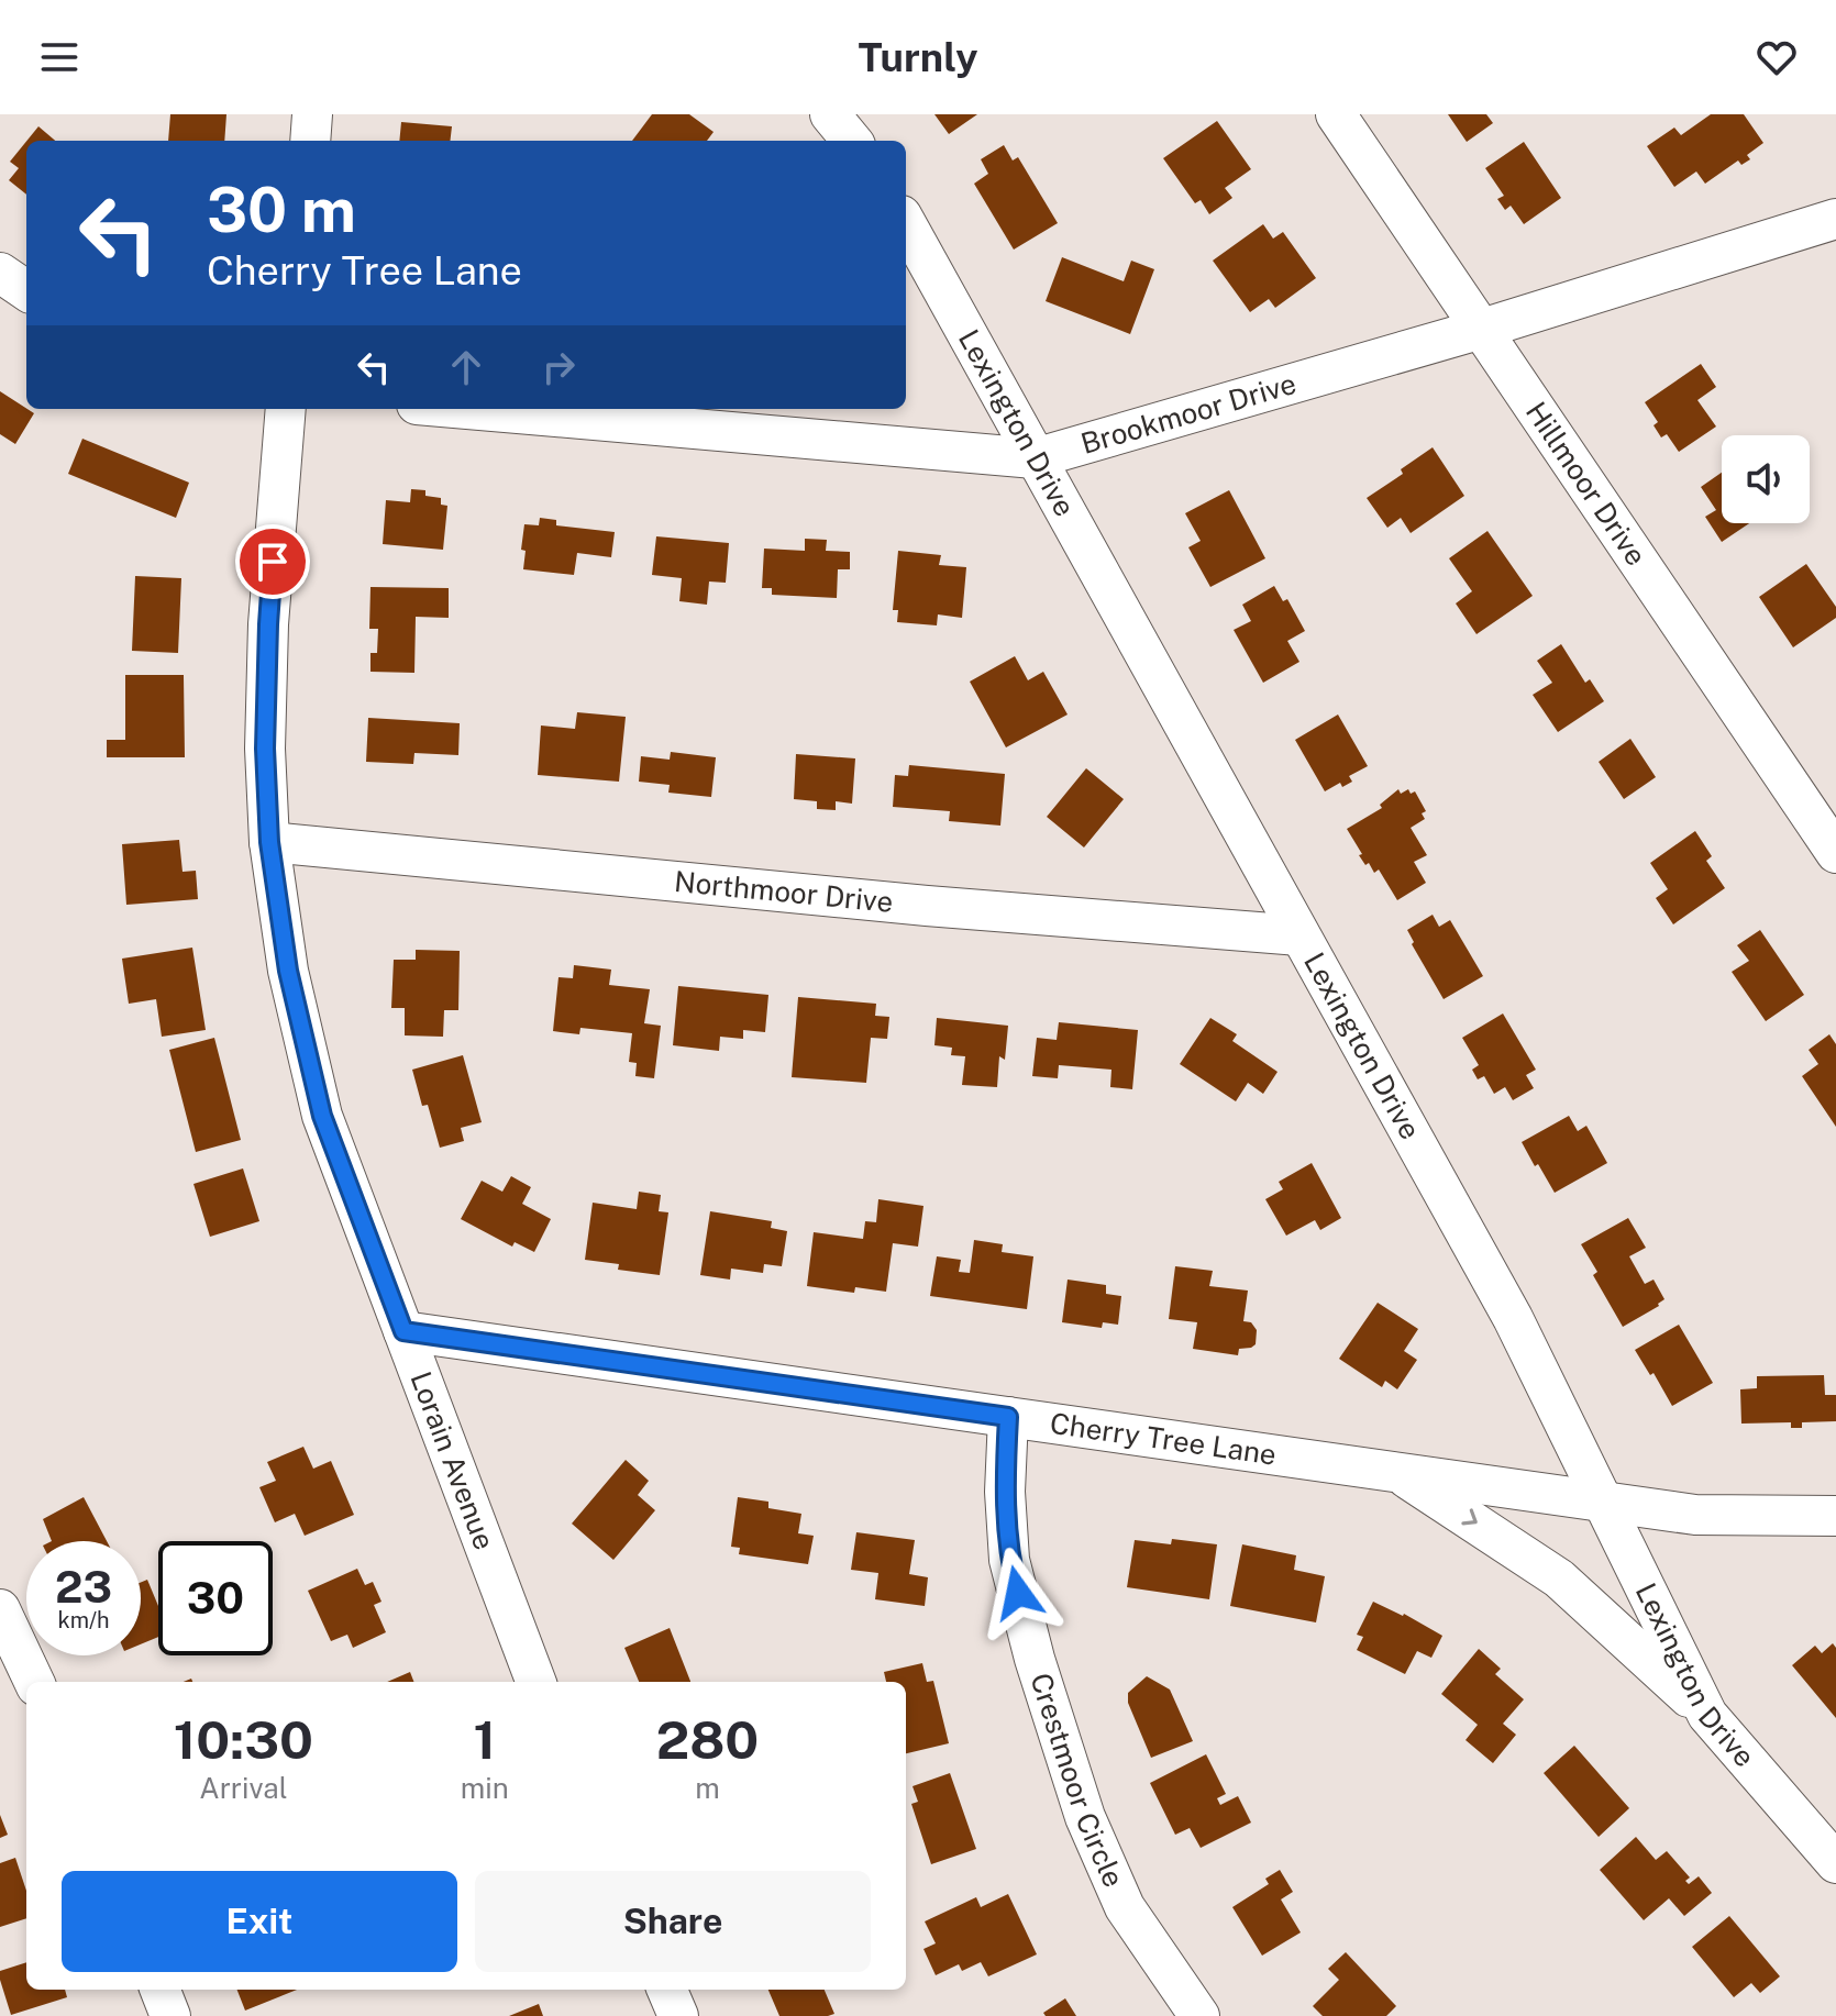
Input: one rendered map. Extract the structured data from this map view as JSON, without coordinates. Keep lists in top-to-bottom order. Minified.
{"streets":{"street":["Brookmoor Drive","Lexington Drive","Hillmoor Drive","Northmoor Drive","Cherry Tree Lane","Lorain Avenue","Crestmoor Circle"]},"crossings":[["Brookmoor Drive","Lexington Drive"],["Brookmoor Drive","Hillmoor Drive"],["Lexington Drive","Northmoor Drive"],["Lexington Drive","Cherry Tree Lane"],["Northmoor Drive","Lorain Avenue"],["Cherry Tree Lane","Lorain Avenue"],["Cherry Tree Lane","Crestmoor Circle"]],"page":{"header":"Turnly","turn":["30 m","Cherry Tree Lane"],"speed":"23 km/h","limit":"30","eta":["10:30","Arrival","1","min","280","m"],"buttons":["Exit","Share"]}}
